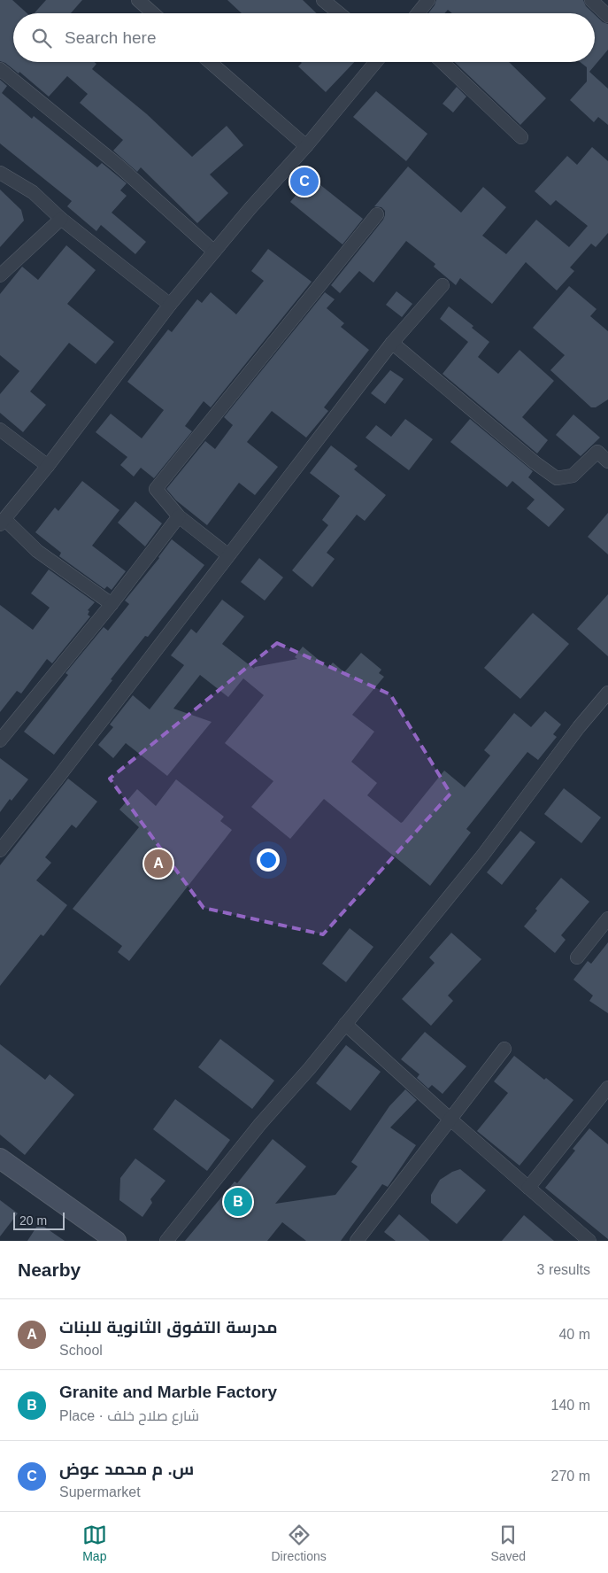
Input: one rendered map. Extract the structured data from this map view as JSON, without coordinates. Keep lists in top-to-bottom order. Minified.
{"scale_bar":"20 m","page":{"search":"Search here","pins":["C","A","B"],"scale":"20 m","heading":["Nearby","3 results"],"list":[{"mark":"A","name":"مدرسة التفوق الثانوية للبنات","note":"School","value":"40 m"},{"mark":"B","name":"Granite and Marble Factory","note":"Place · شارع صلاح خلف","value":"140 m"},{"mark":"C","name":"س. م محمد عوض","note":"Supermarket","value":"270 m"}],"nav":["Map","Directions","Saved"]}}
